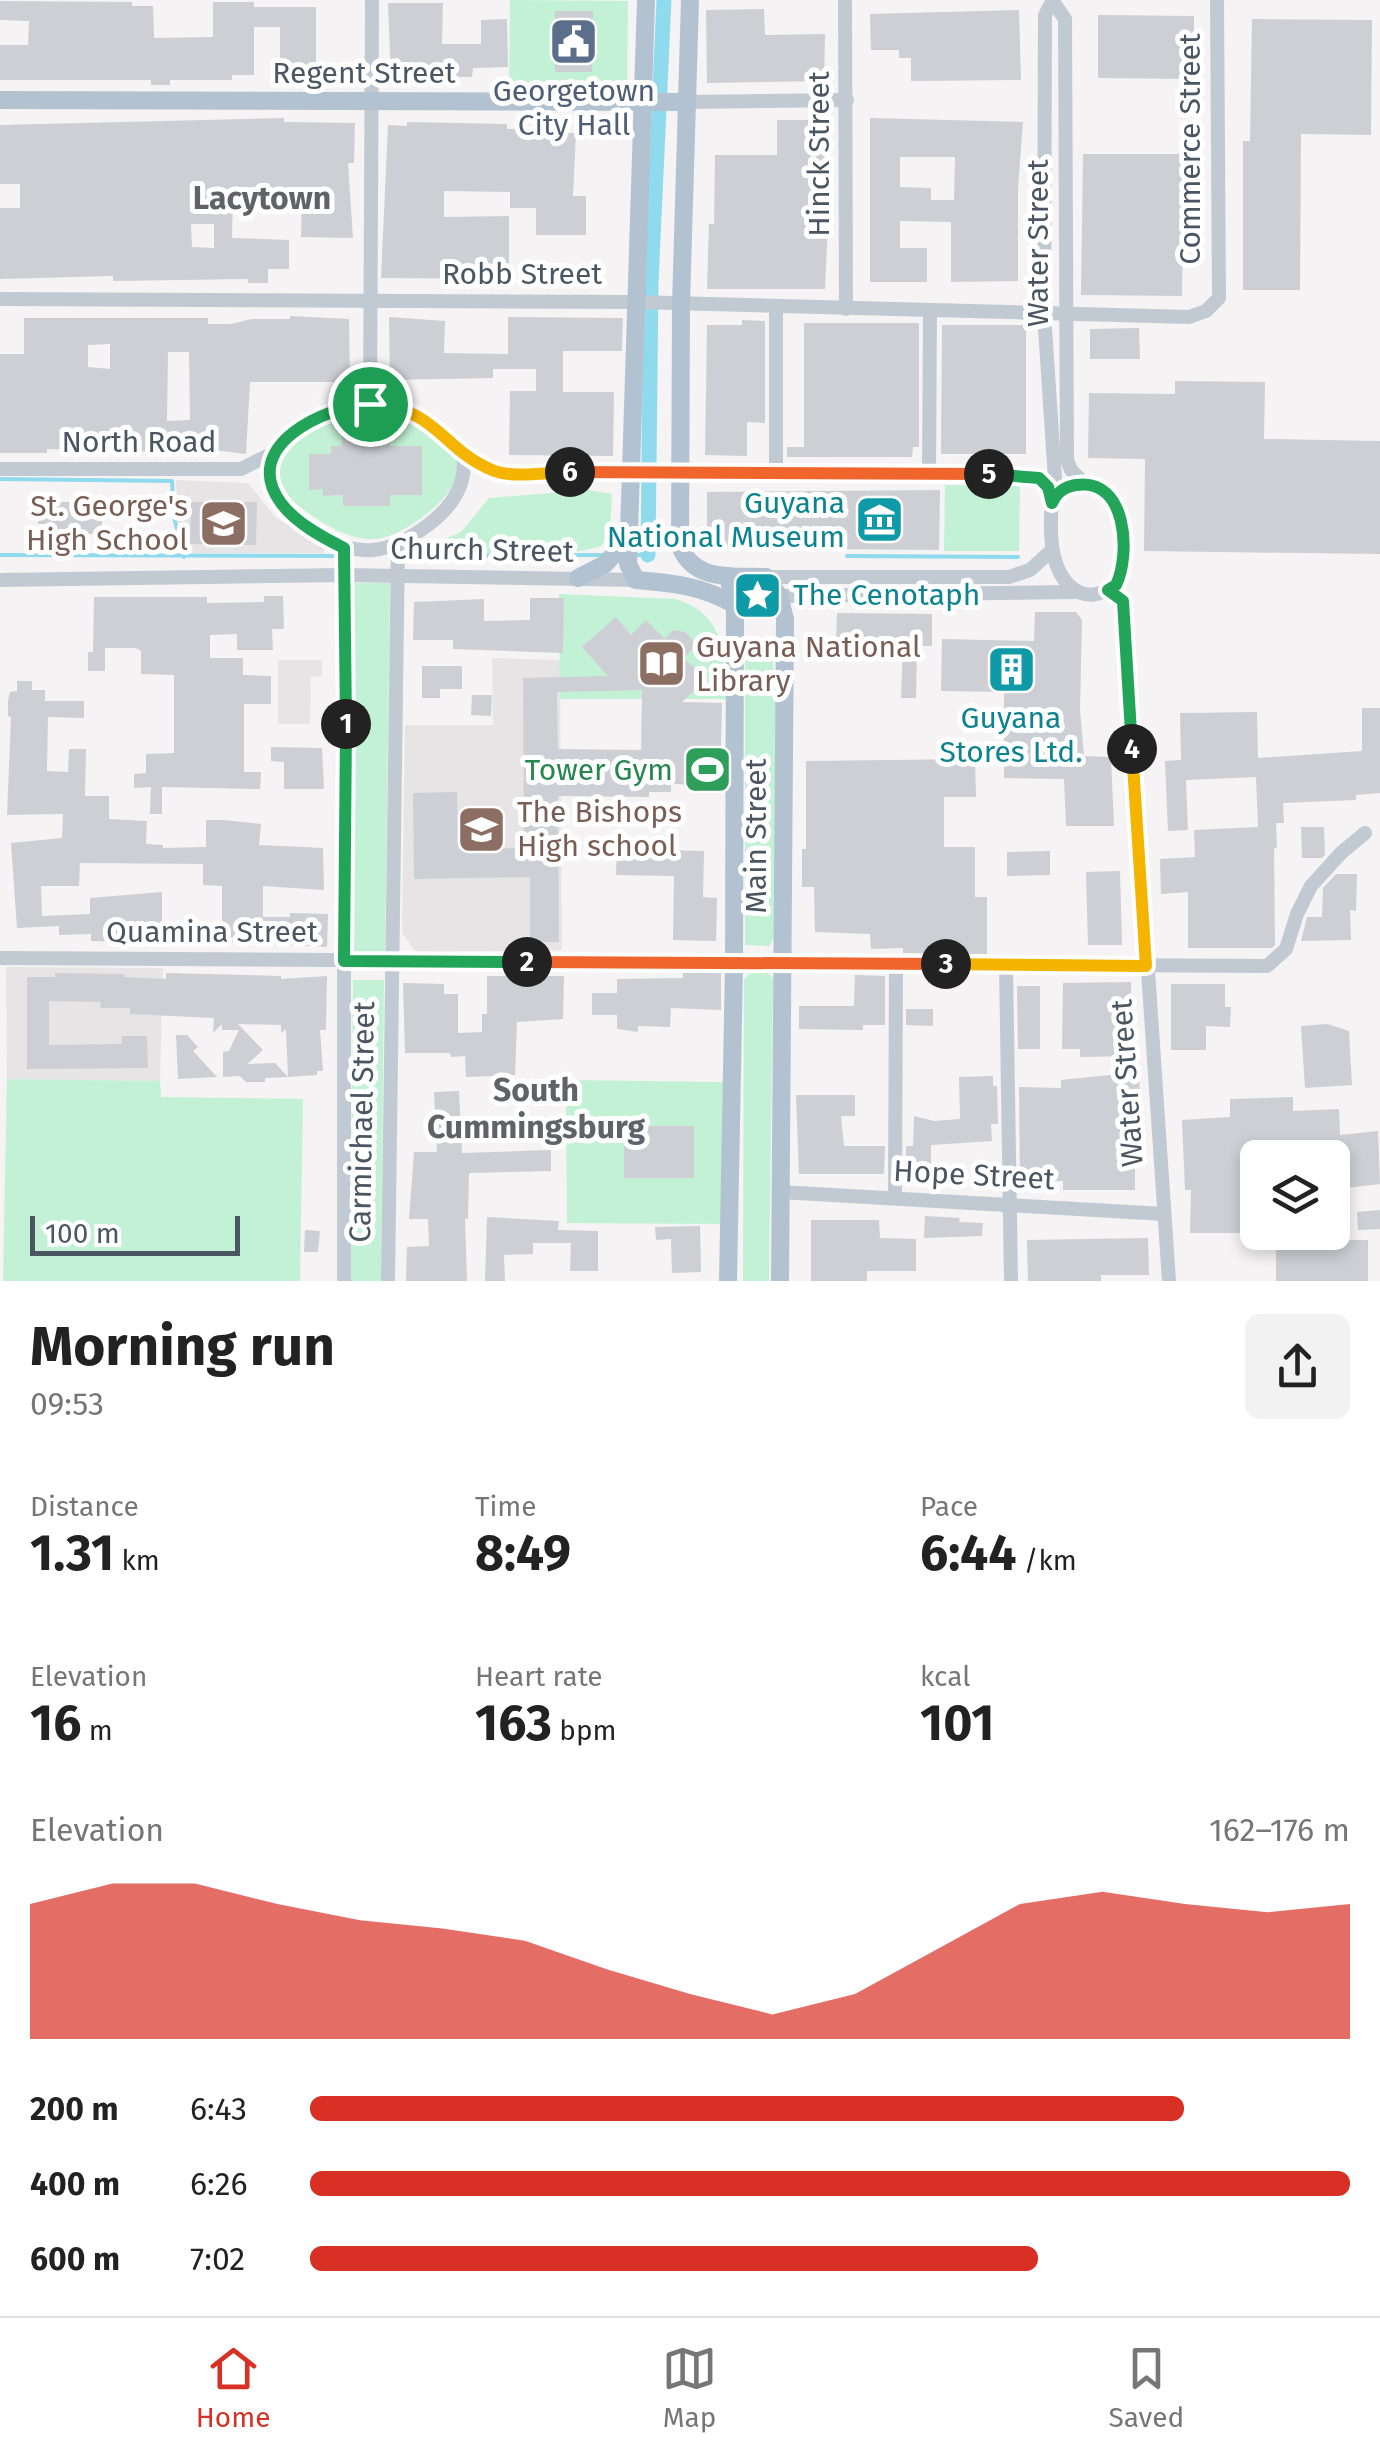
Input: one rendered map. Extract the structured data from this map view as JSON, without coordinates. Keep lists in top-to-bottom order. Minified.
{"streets":{"main road":["Regent Street","Church Street","Main Street"],"street":["Commerce Street","Hinck Street","Water Street","Robb Street","North Road","Quamina Street","Carmichael Street","Hope Street"]},"crossings":[["Regent Street","Hinck Street"],["Commerce Street","Water Street"],["Hinck Street","Robb Street"],["Water Street","Robb Street"],["Water Street","Quamina Street"],["Water Street","Hope Street"],["North Road","Church Street"],["North Road","Carmichael Street"],["Church Street","Main Street"],["Church Street","Carmichael Street"],["Main Street","Quamina Street"],["Main Street","Hope Street"],["Quamina Street","Carmichael Street"]],"districts":["Lacytown","South Cummingsburg"],"places":{"public building":["Georgetown City Hall"],"museum":["Guyana National Museum"],"school or university":["St. George's High School","The Bishops High school"],"place":["The Cenotaph"],"library":["Guyana National Library"],"building":["Guyana Stores Ltd."],"sports":["Tower Gym"]},"scale_bar":"100 m","page":{"pins":["6","5","1","4","2","3"],"scale":"100 m","heading":["Morning run","09:53"],"stats":[["Distance","1.31 km"],["Time","8:49"],["Pace","6:44 /km"],["Elevation","16 m"],["Heart rate","163 bpm"],["kcal","101"]],"chart":["Elevation","162–176 m"],"list":[{"name":"200 m","note":"6:43"},{"name":"400 m","note":"6:26"},{"name":"600 m","note":"7:02"}],"tabs":["Home","Map","Saved"]}}
